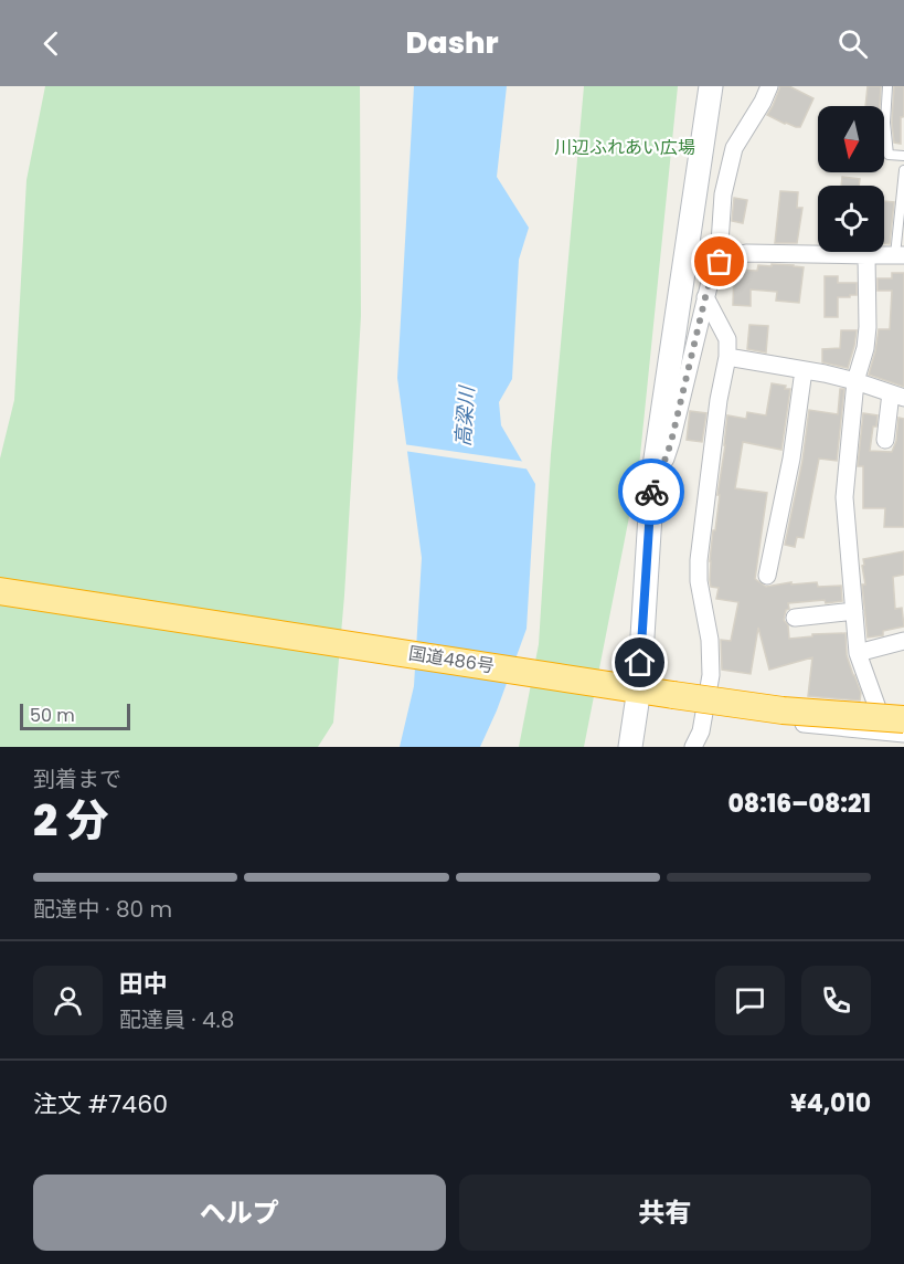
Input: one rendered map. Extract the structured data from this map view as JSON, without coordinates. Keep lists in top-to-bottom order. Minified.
{"streets":{"highway":["国道486号"]},"water":["高梁川"],"parks":["川辺ふれあい広場"],"scale_bar":"50 m","north":"bottom","page":{"header":"Dashr","scale":"50 m","heading":["2 分","到着まで","08:16–08:21"],"panel":["田中","配達員 · 4.8","注文 #7460","¥4,010"],"bar":"配達中 · 80 m","buttons":["ヘルプ","共有"]}}
